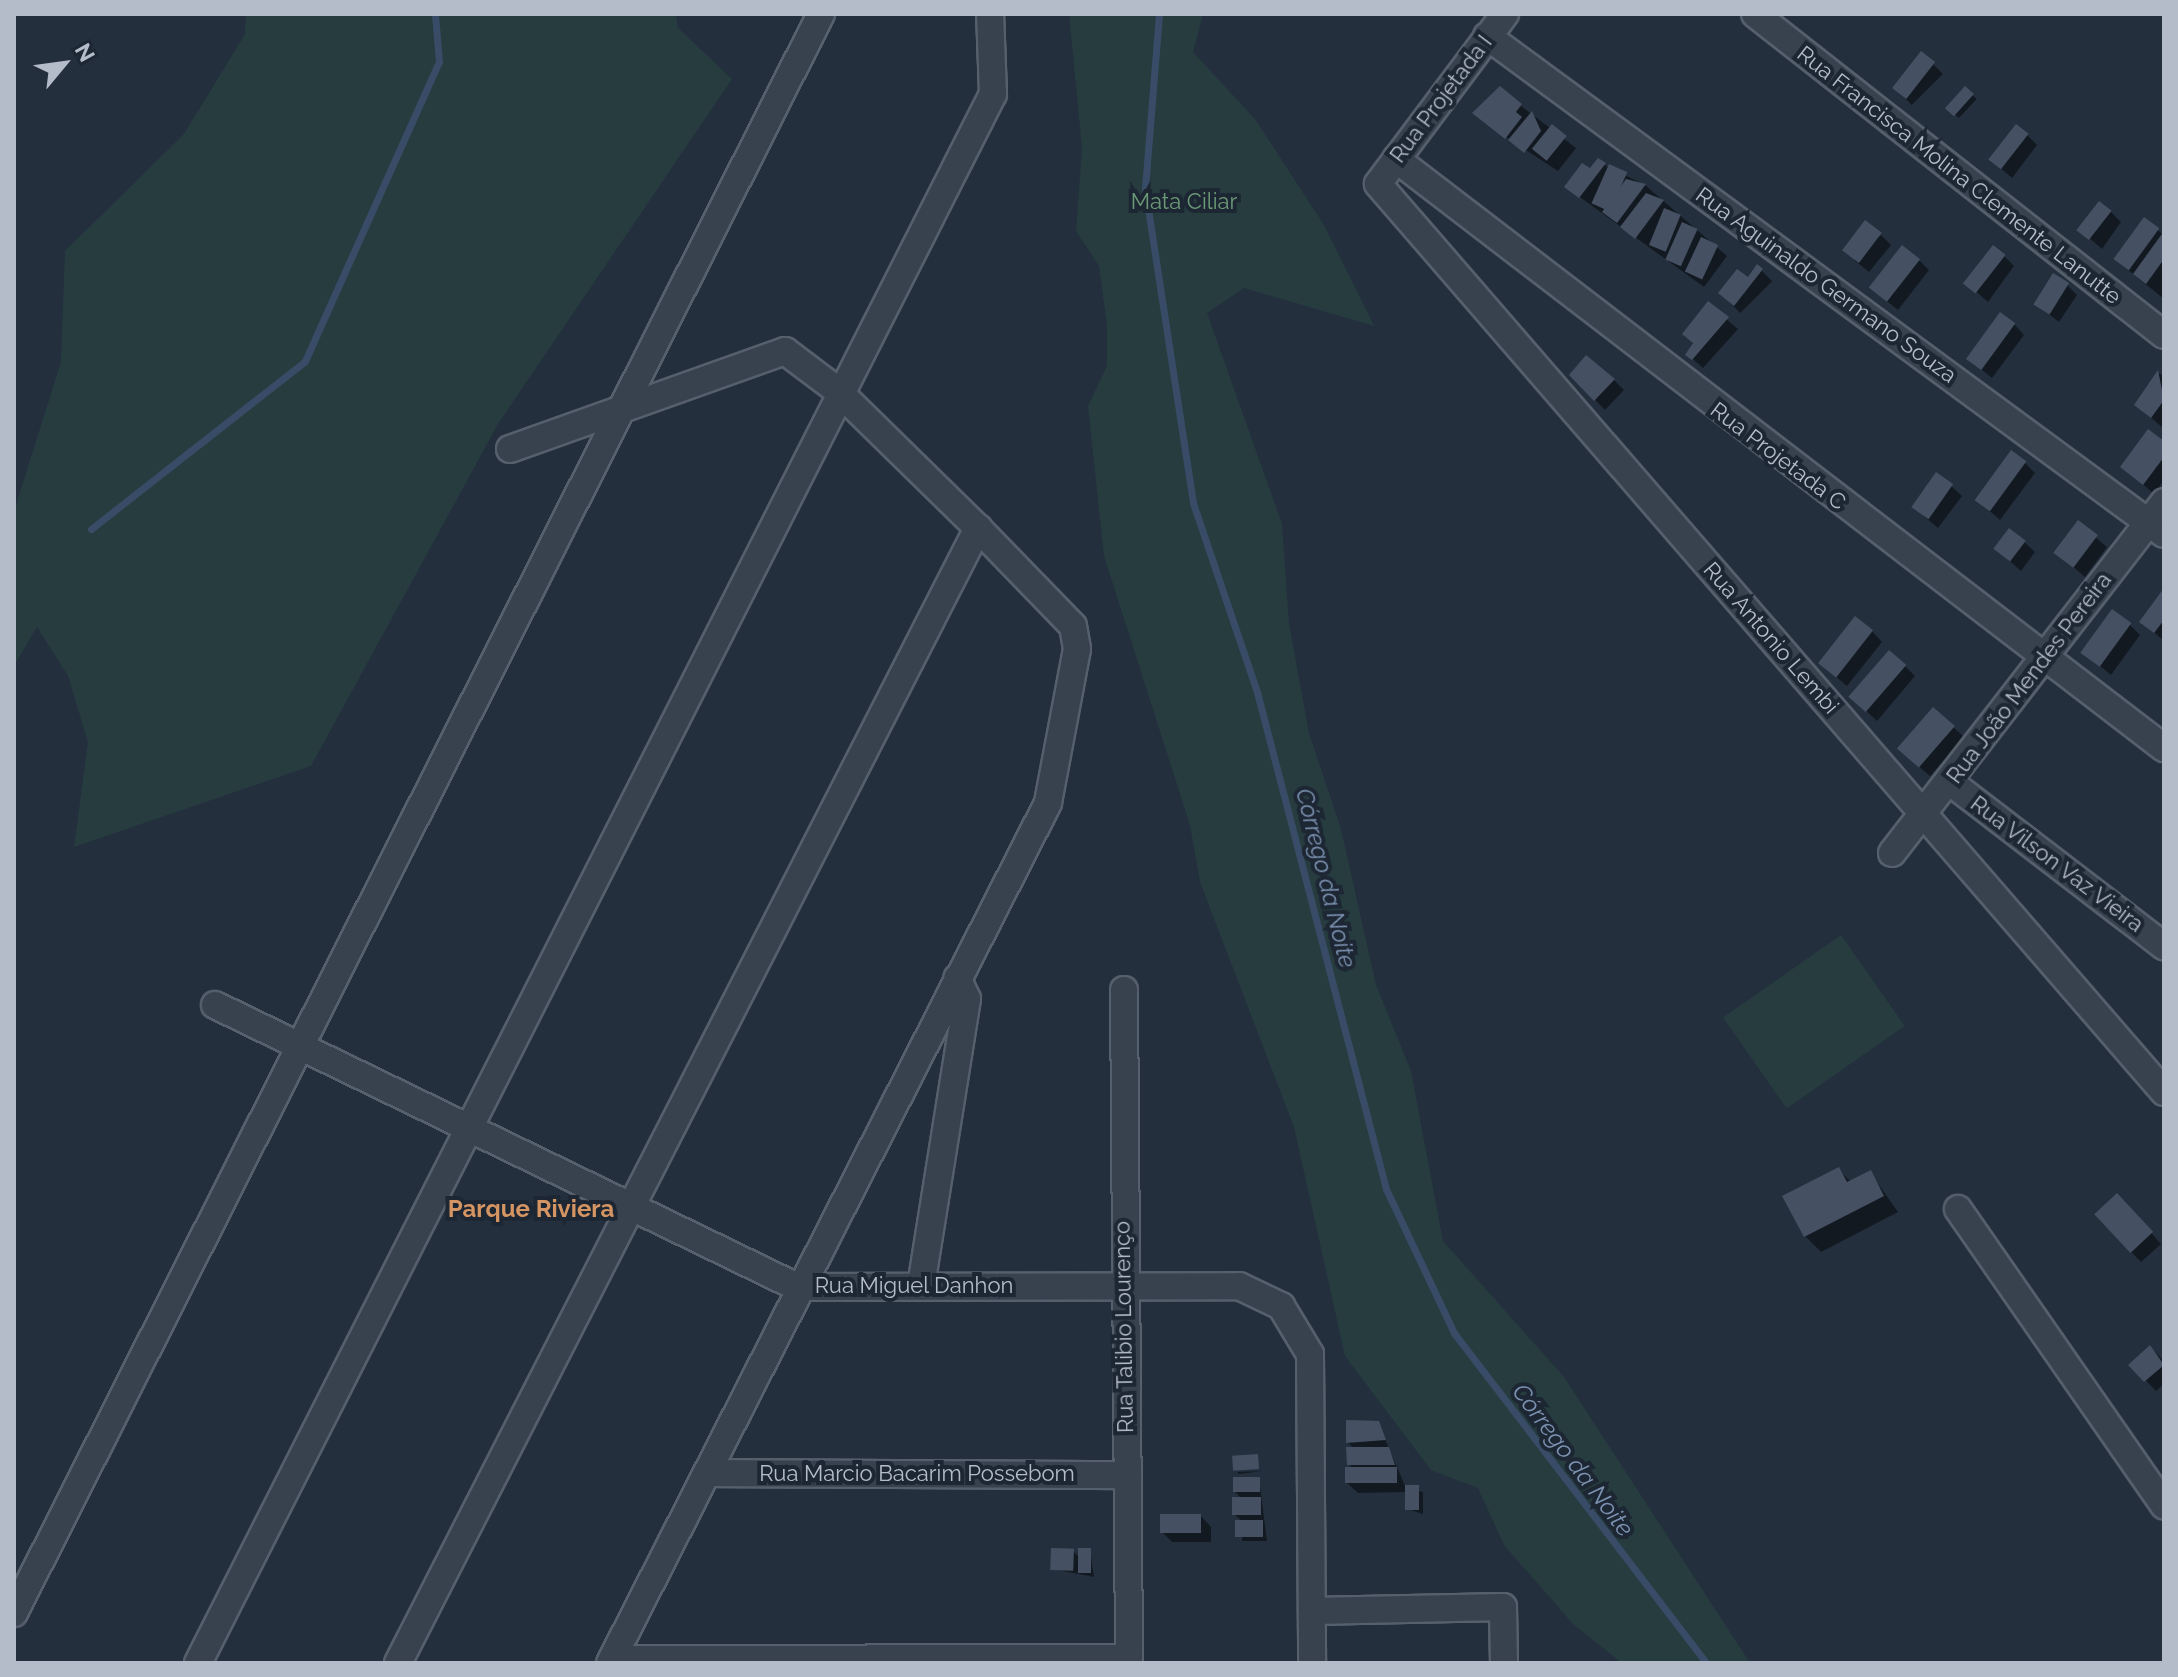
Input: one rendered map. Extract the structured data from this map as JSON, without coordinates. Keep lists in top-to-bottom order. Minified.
{"streets":{"street":["Rua Projetada I","Rua Francisca Molina Clemente Lanutte","Rua Aguinaldo Germano Souza","Rua Projetada C","Rua Antonio Lembi","Rua João Mendes Pereira","Rua Vilson Vaz Vieira","Rua Miguel Danhon","Rua Talibio Lourenço","Rua Marcio Bacarim Possebom"]},"crossings":[["Rua Projetada I","Rua Aguinaldo Germano Souza"],["Rua Projetada I","Rua Projetada C"],["Rua Projetada I","Rua Antonio Lembi"],["Rua Aguinaldo Germano Souza","Rua João Mendes Pereira"],["Rua Projetada C","Rua João Mendes Pereira"],["Rua Antonio Lembi","Rua João Mendes Pereira"],["Rua João Mendes Pereira","Rua Vilson Vaz Vieira"],["Rua Miguel Danhon","Rua Talibio Lourenço"],["Rua Talibio Lourenço","Rua Marcio Bacarim Possebom"]],"districts":["Parque Riviera"],"water":["Córrego da Noite"],"parks":["Mata Ciliar"],"north":"top right"}
